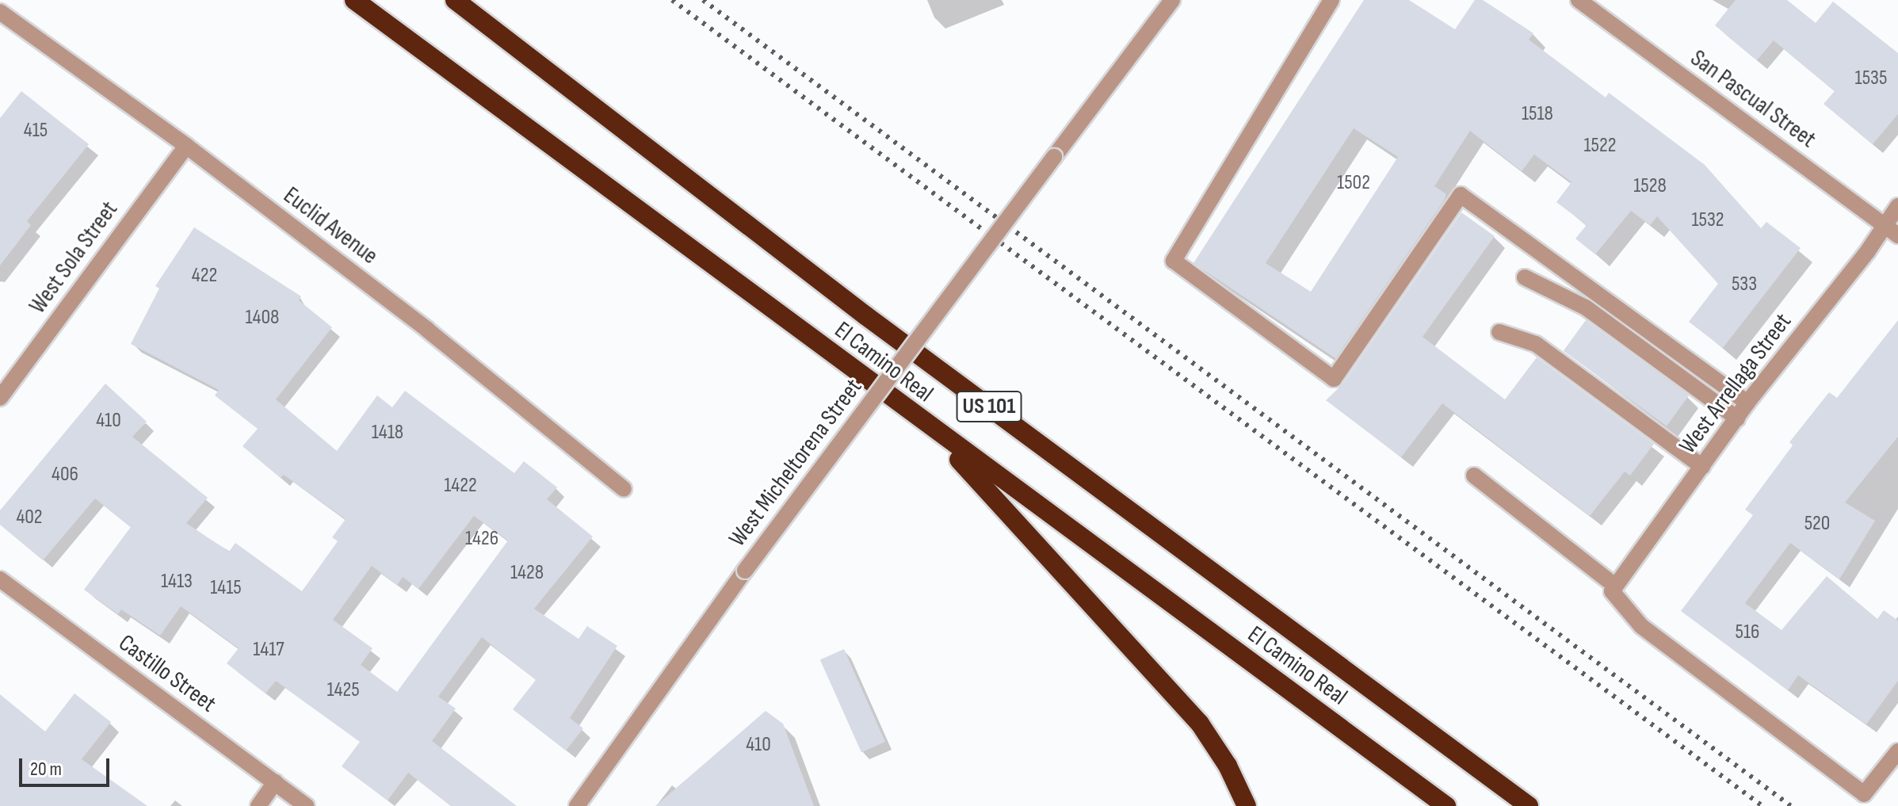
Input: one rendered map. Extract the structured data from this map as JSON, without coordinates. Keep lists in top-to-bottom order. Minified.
{"streets":{"highway":["El Camino Real","US 101"],"street":["San Pascual Street","Euclid Avenue","West Sola Street","West Arrellaga Street","West Micheltorena Street","Castillo Street"]},"crossings":[["San Pascual Street","West Arrellaga Street"],["Euclid Avenue","West Sola Street"]],"house_numbers":["1535","1518","415","1522","1502","1528","1532","422","533","1408","410","1418","406","1422","402","520","1426","1428","1413","1415","516","1417","1425","410"],"scale_bar":"20 m"}
